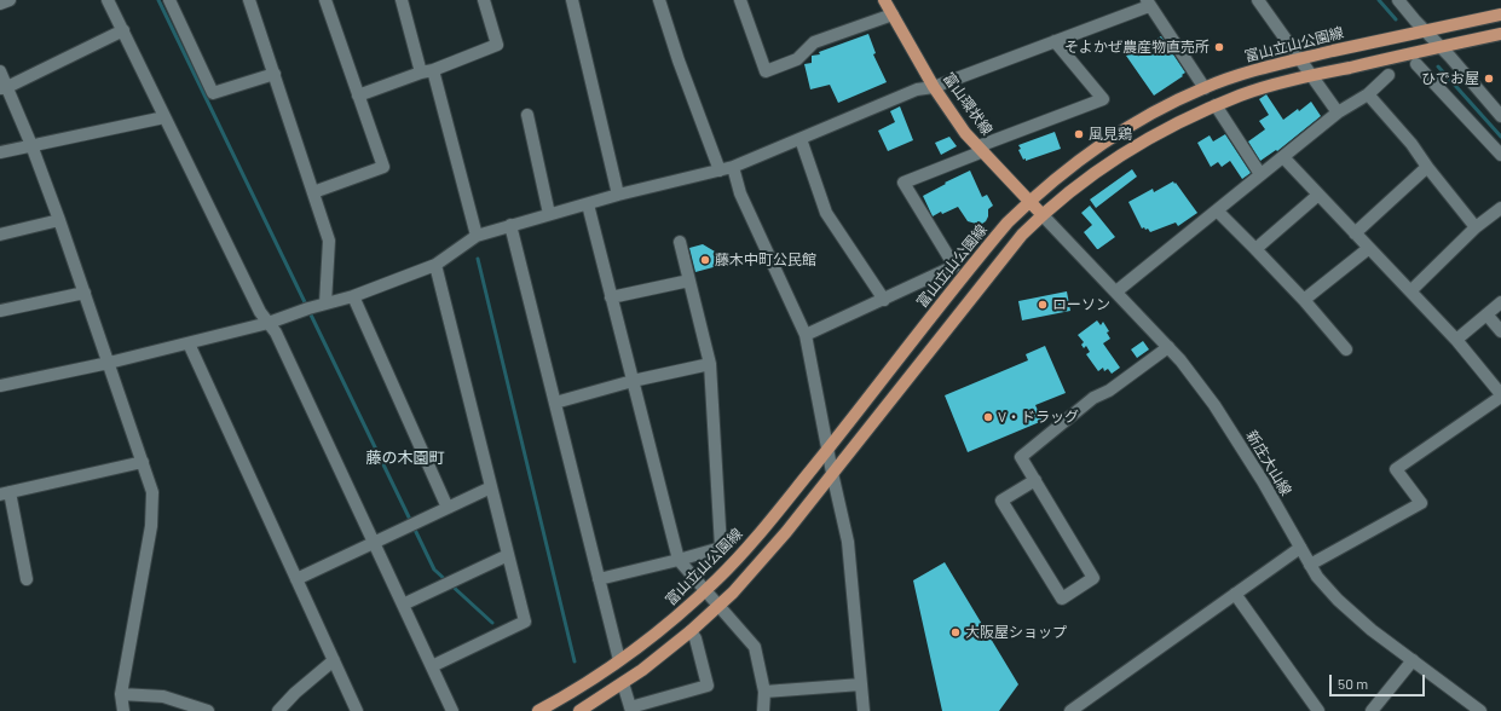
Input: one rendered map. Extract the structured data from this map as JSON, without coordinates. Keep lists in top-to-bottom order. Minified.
{"streets":{"main road":["富山立山公園線","富山環状線"],"street":["新庄大山線"]},"crossings":[["富山立山公園線","富山環状線"],["富山環状線","新庄大山線"]],"districts":["藤の木園町"],"places":["そよかぜ農産物直売所","ひでお屋","風見鶏","藤木中町公民館","ローソン","V・ドラッグ","大阪屋ショップ"],"scale_bar":"50 m"}
